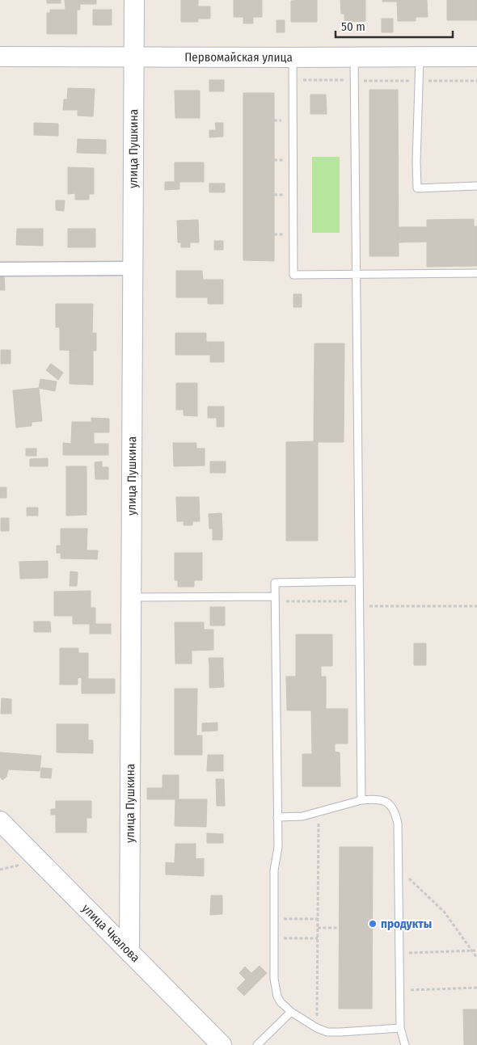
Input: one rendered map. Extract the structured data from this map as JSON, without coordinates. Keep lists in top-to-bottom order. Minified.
{"streets":{"street":["Первомайская улица","улица Пушкина","улица Чкалова"]},"crossings":[["Первомайская улица","улица Пушкина"],["улица Пушкина","улица Чкалова"]],"places":["продукты"],"scale_bar":"50 m"}
